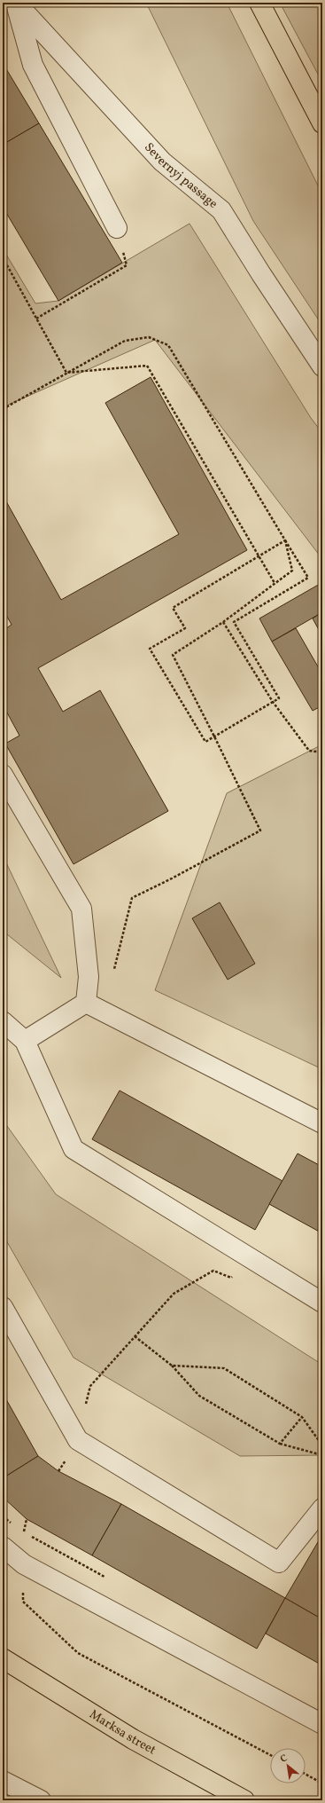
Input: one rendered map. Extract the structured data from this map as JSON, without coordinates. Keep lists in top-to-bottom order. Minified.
{"streets":{"main road":["Marksa street"],"street":["Severnyj passage"]},"north":"top left"}
